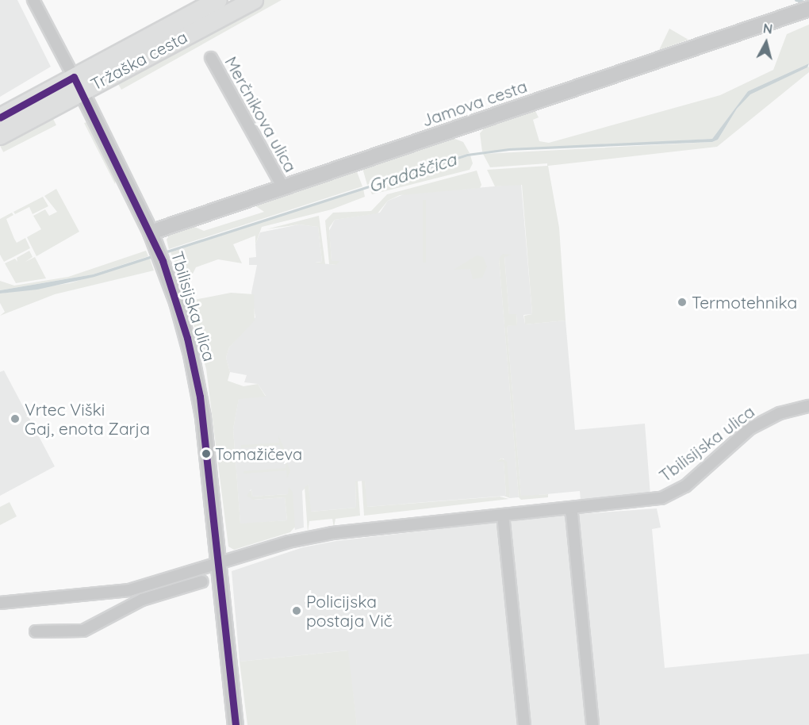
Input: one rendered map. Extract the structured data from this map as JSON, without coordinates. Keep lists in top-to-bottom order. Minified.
{"streets":{"main road":["Tržaška cesta"],"street":["Jamova cesta","Merčnikova ulica","Tbilisijska ulica"]},"crossings":[["Tržaška cesta","Tbilisijska ulica"],["Jamova cesta","Merčnikova ulica"],["Jamova cesta","Tbilisijska ulica"]],"water":["Gradaščica"],"places":["Termotehnika","Vrtec Viški Gaj, enota Zarja","Tomažičeva","Policijska postaja Vič"],"north":"top"}
